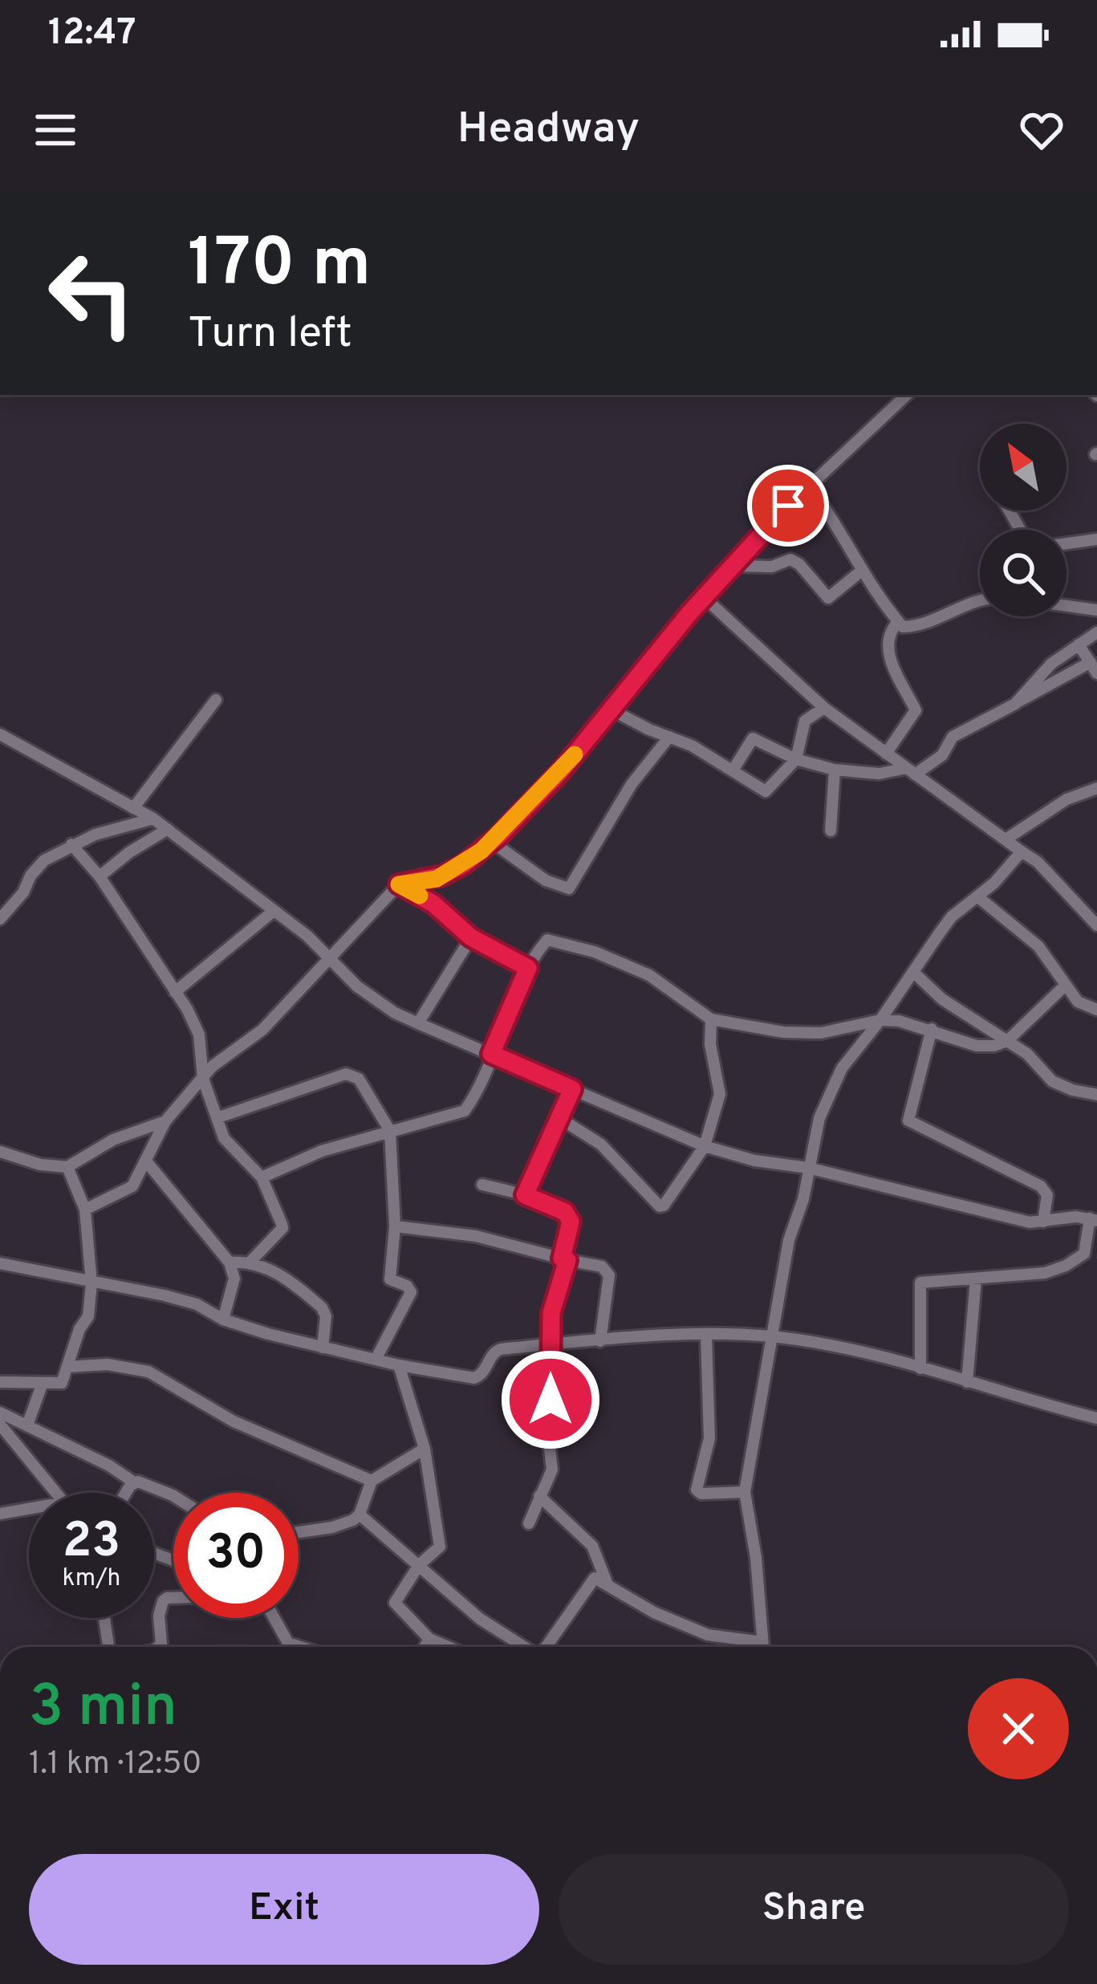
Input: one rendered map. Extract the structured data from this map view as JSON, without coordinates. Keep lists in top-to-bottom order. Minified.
{"north":"top left","page":{"status":"12:47","header":"Headway","turn":["170 m","Turn left"],"speed":"23 km/h","limit":"30","heading":["3 min","1.1 km · 12:50"],"buttons":["Exit","Share"]}}
